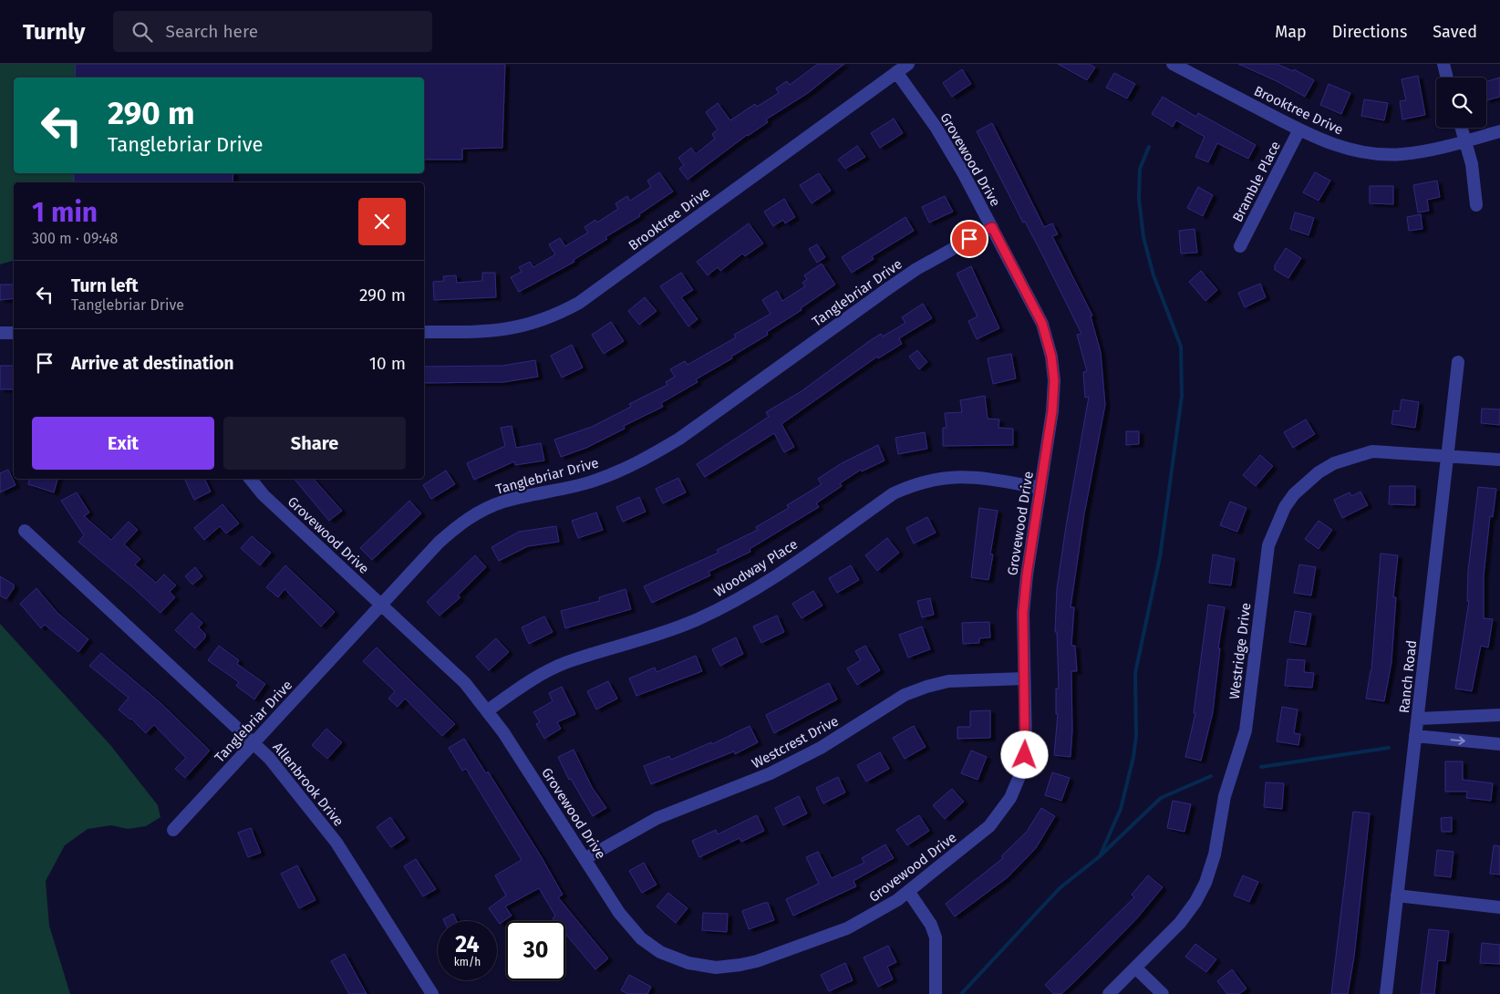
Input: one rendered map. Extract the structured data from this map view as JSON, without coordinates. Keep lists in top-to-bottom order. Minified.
{"streets":{"street":["Brooktree Drive","Grovewood Drive","Bramble Place","Tanglebriar Drive","Woodway Place","Westridge Drive","Ranch Road","Westcrest Drive","Allenbrook Drive"]},"crossings":[["Brooktree Drive","Grovewood Drive"],["Brooktree Drive","Bramble Place"],["Grovewood Drive","Tanglebriar Drive"],["Grovewood Drive","Woodway Place"],["Grovewood Drive","Westcrest Drive"],["Tanglebriar Drive","Allenbrook Drive"],["Westridge Drive","Ranch Road"]],"page":{"header":"Turnly","search":"Search here","nav":["Map","Directions","Saved"],"turn":["290 m","Tanglebriar Drive"],"heading":["1 min","300 m · 09:48"],"list":[{"name":"Turn left","note":"Tanglebriar Drive","value":"290 m"},{"name":"Arrive at destination","value":"10 m"}],"buttons":["Exit","Share"],"speed":"24 km/h","limit":"30"}}
